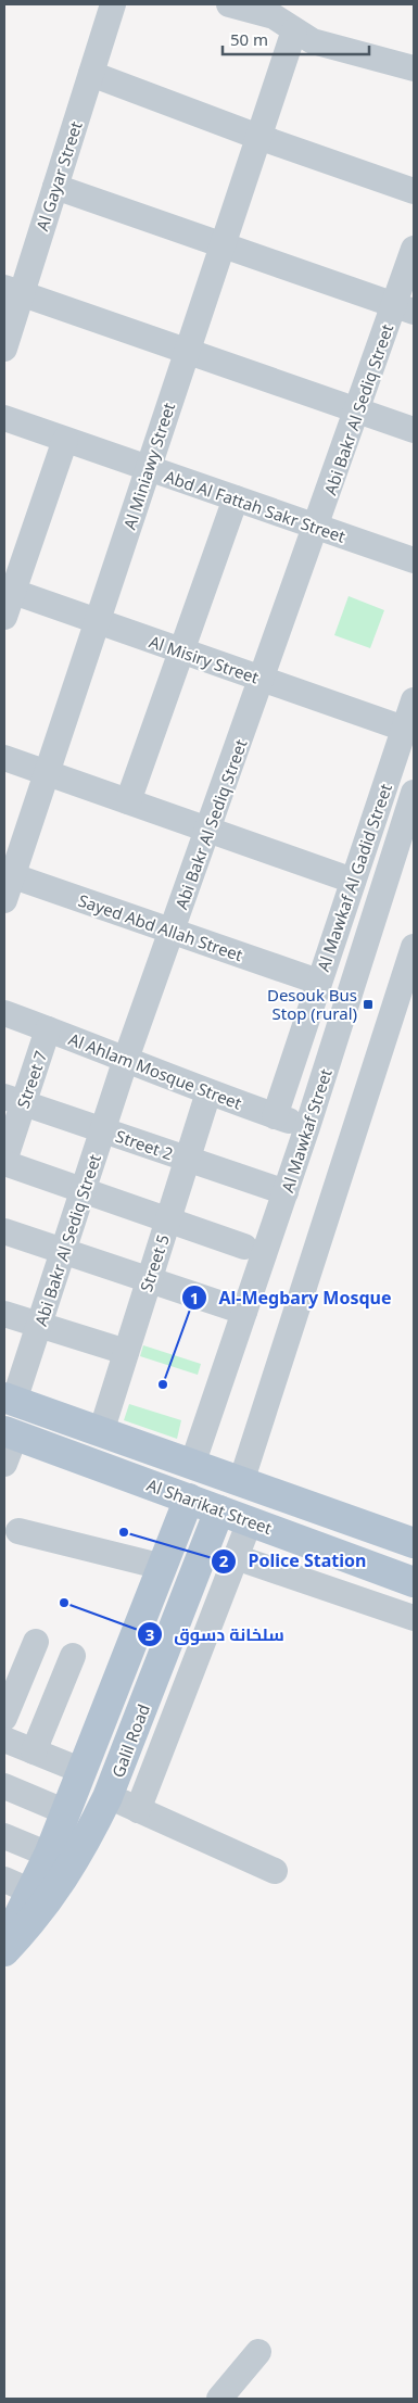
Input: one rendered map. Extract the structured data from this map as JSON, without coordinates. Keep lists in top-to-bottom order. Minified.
{"streets":{"main road":["Al Sharikat Street","Galil Road"],"street":["Al Gayar Street","Abi Bakr Al Sediq Street","Al Miniawy Street","Abd Al Fattah Sakr Street","Al Misiry Street","Al Mawkaf Al Gadid Street","Sayed Abd Allah Street","Al Ahlam Mosque Street","Street 7","Al Mawkaf Street","Street 2","Street 5"]},"crossings":[["Abi Bakr Al Sediq Street","Abd Al Fattah Sakr Street"],["Abi Bakr Al Sediq Street","Al Misiry Street"],["Abi Bakr Al Sediq Street","Sayed Abd Allah Street"],["Abi Bakr Al Sediq Street","Al Ahlam Mosque Street"],["Abi Bakr Al Sediq Street","Street 2"],["Abi Bakr Al Sediq Street","Al Sharikat Street"],["Al Miniawy Street","Abd Al Fattah Sakr Street"],["Al Miniawy Street","Al Misiry Street"],["Al Miniawy Street","Sayed Abd Allah Street"],["Al Misiry Street","Al Mawkaf Al Gadid Street"],["Al Mawkaf Al Gadid Street","Sayed Abd Allah Street"],["Al Mawkaf Al Gadid Street","Al Ahlam Mosque Street"],["Al Ahlam Mosque Street","Street 7"],["Al Ahlam Mosque Street","Al Mawkaf Street"],["Al Ahlam Mosque Street","Street 5"],["Street 7","Street 2"],["Al Mawkaf Street","Street 2"],["Al Mawkaf Street","Al Sharikat Street"],["Street 2","Street 5"],["Street 5","Al Sharikat Street"],["Al Sharikat Street","Galil Road"]],"places":{"transit":["Desouk Bus Stop (rural)"],"other":["Al-Megbary Mosque","Police Station","سلخانة دسوق"]},"scale_bar":"50 m"}
